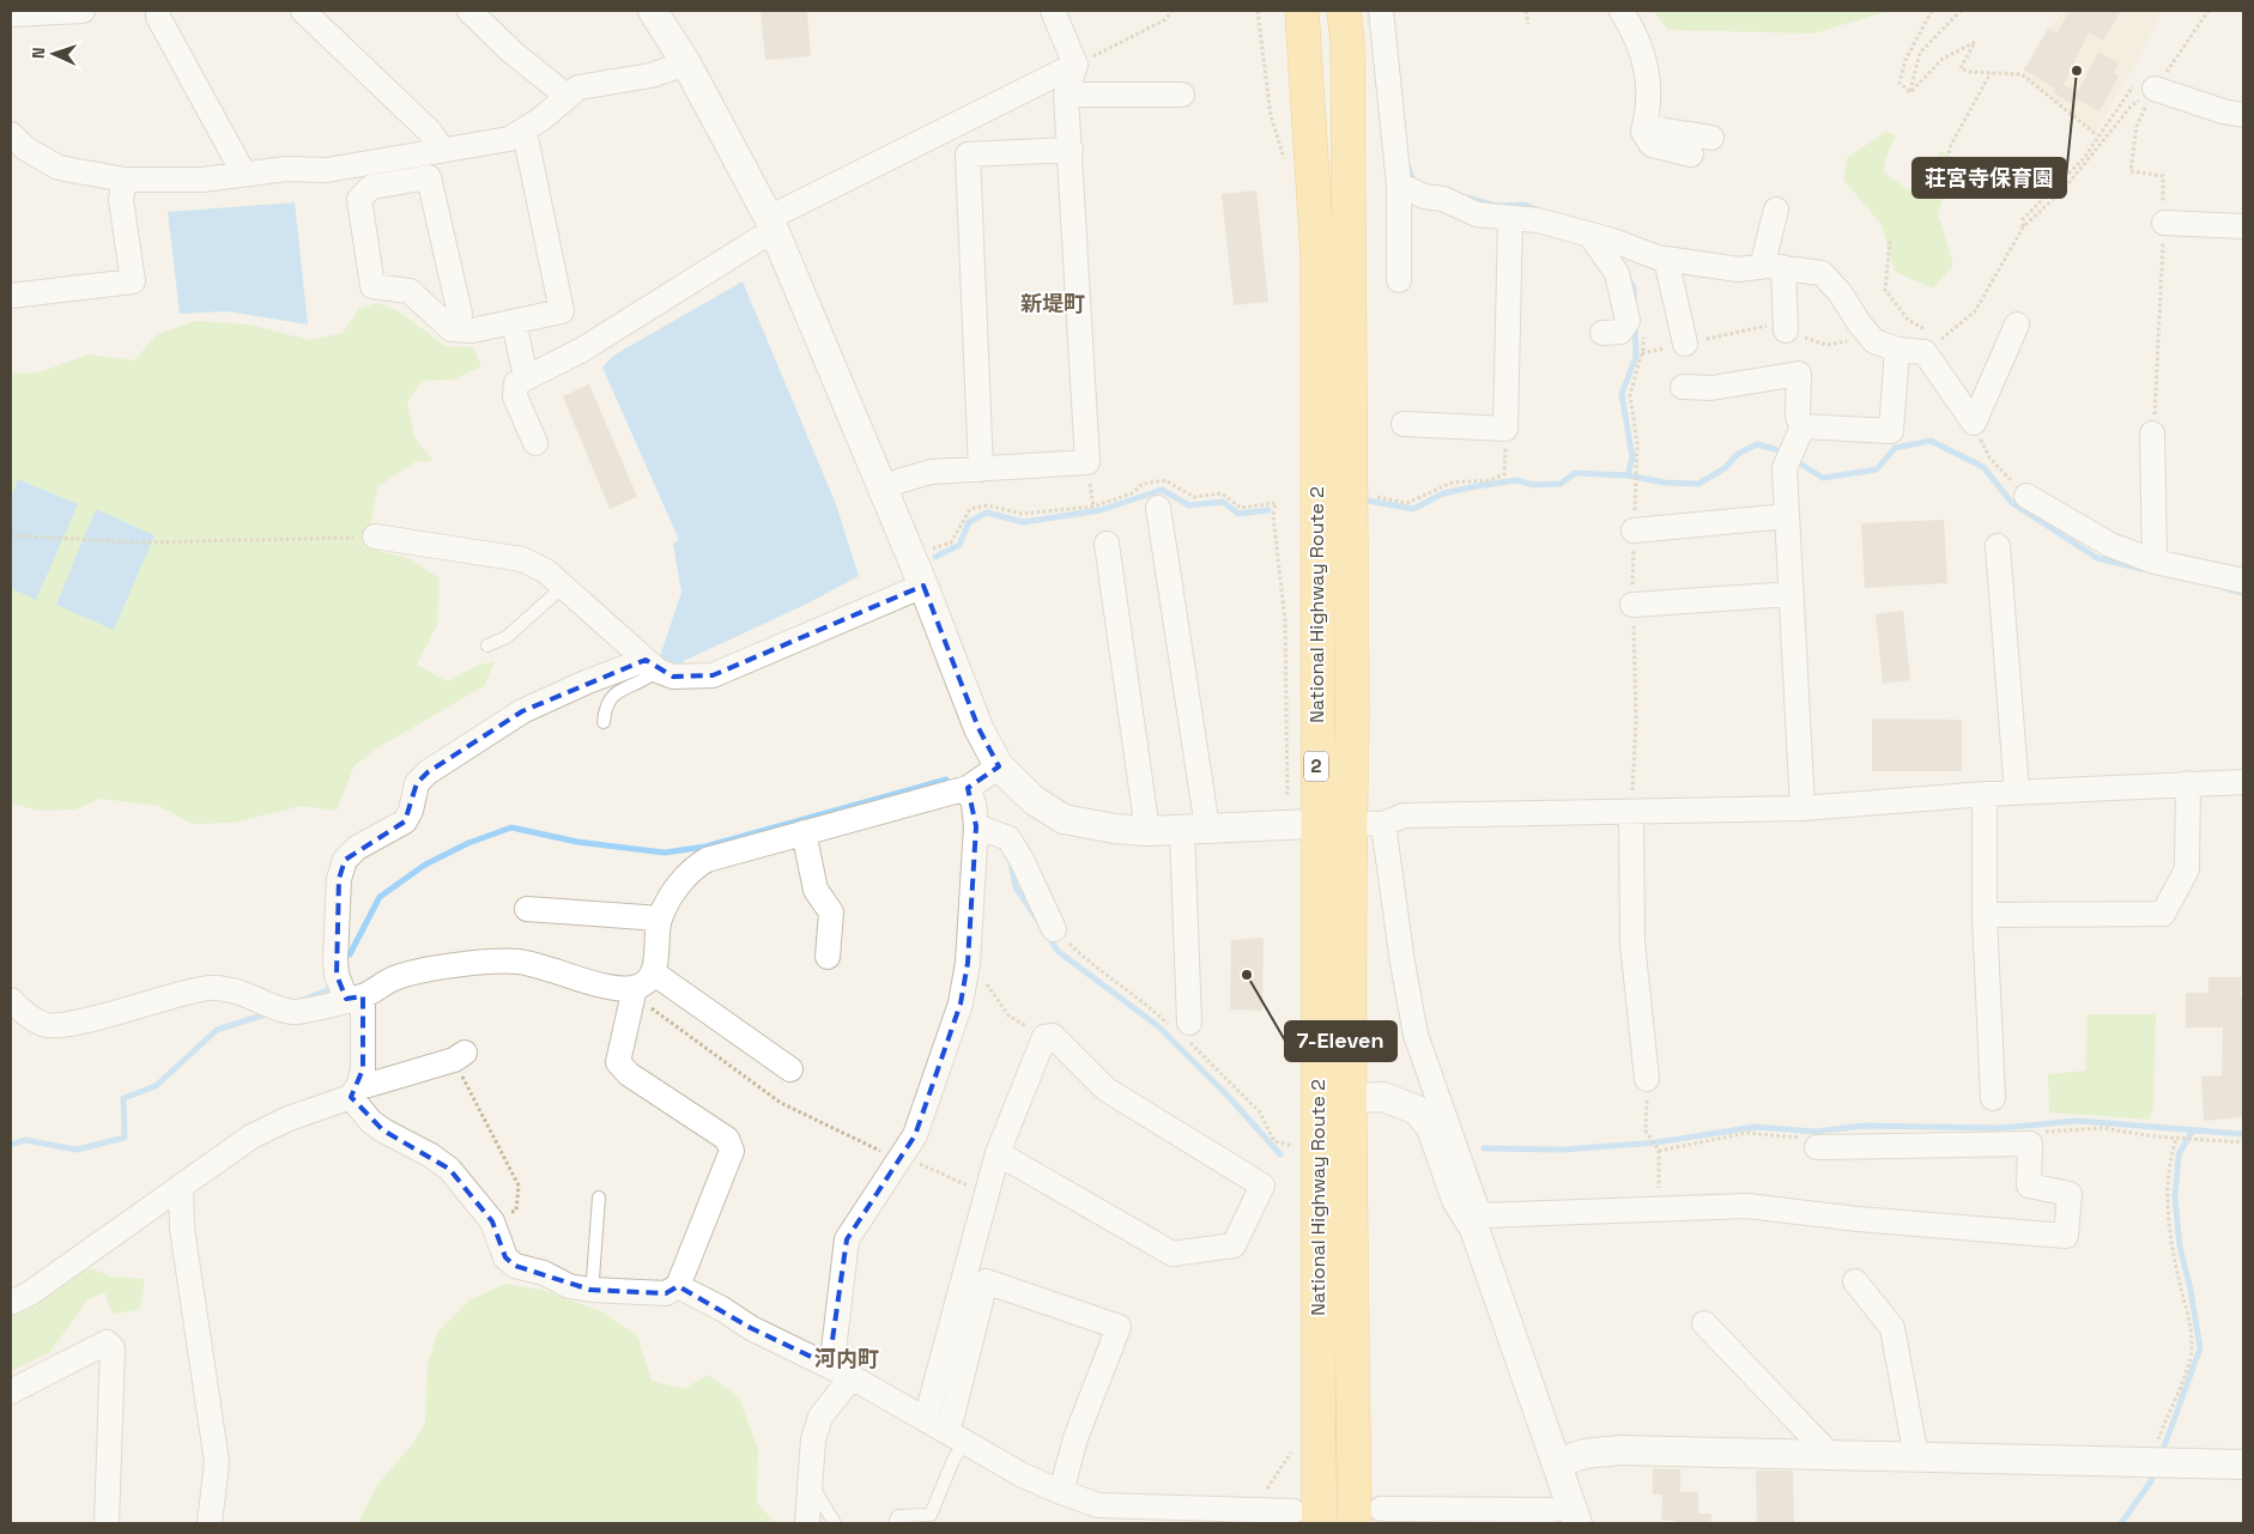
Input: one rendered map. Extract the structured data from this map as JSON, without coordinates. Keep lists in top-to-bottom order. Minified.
{"streets":{"highway":["National Highway Route 2","2"]},"districts":["新堤町","河内町"],"places":["荘宮寺保育園","7-Eleven"],"north":"left"}
